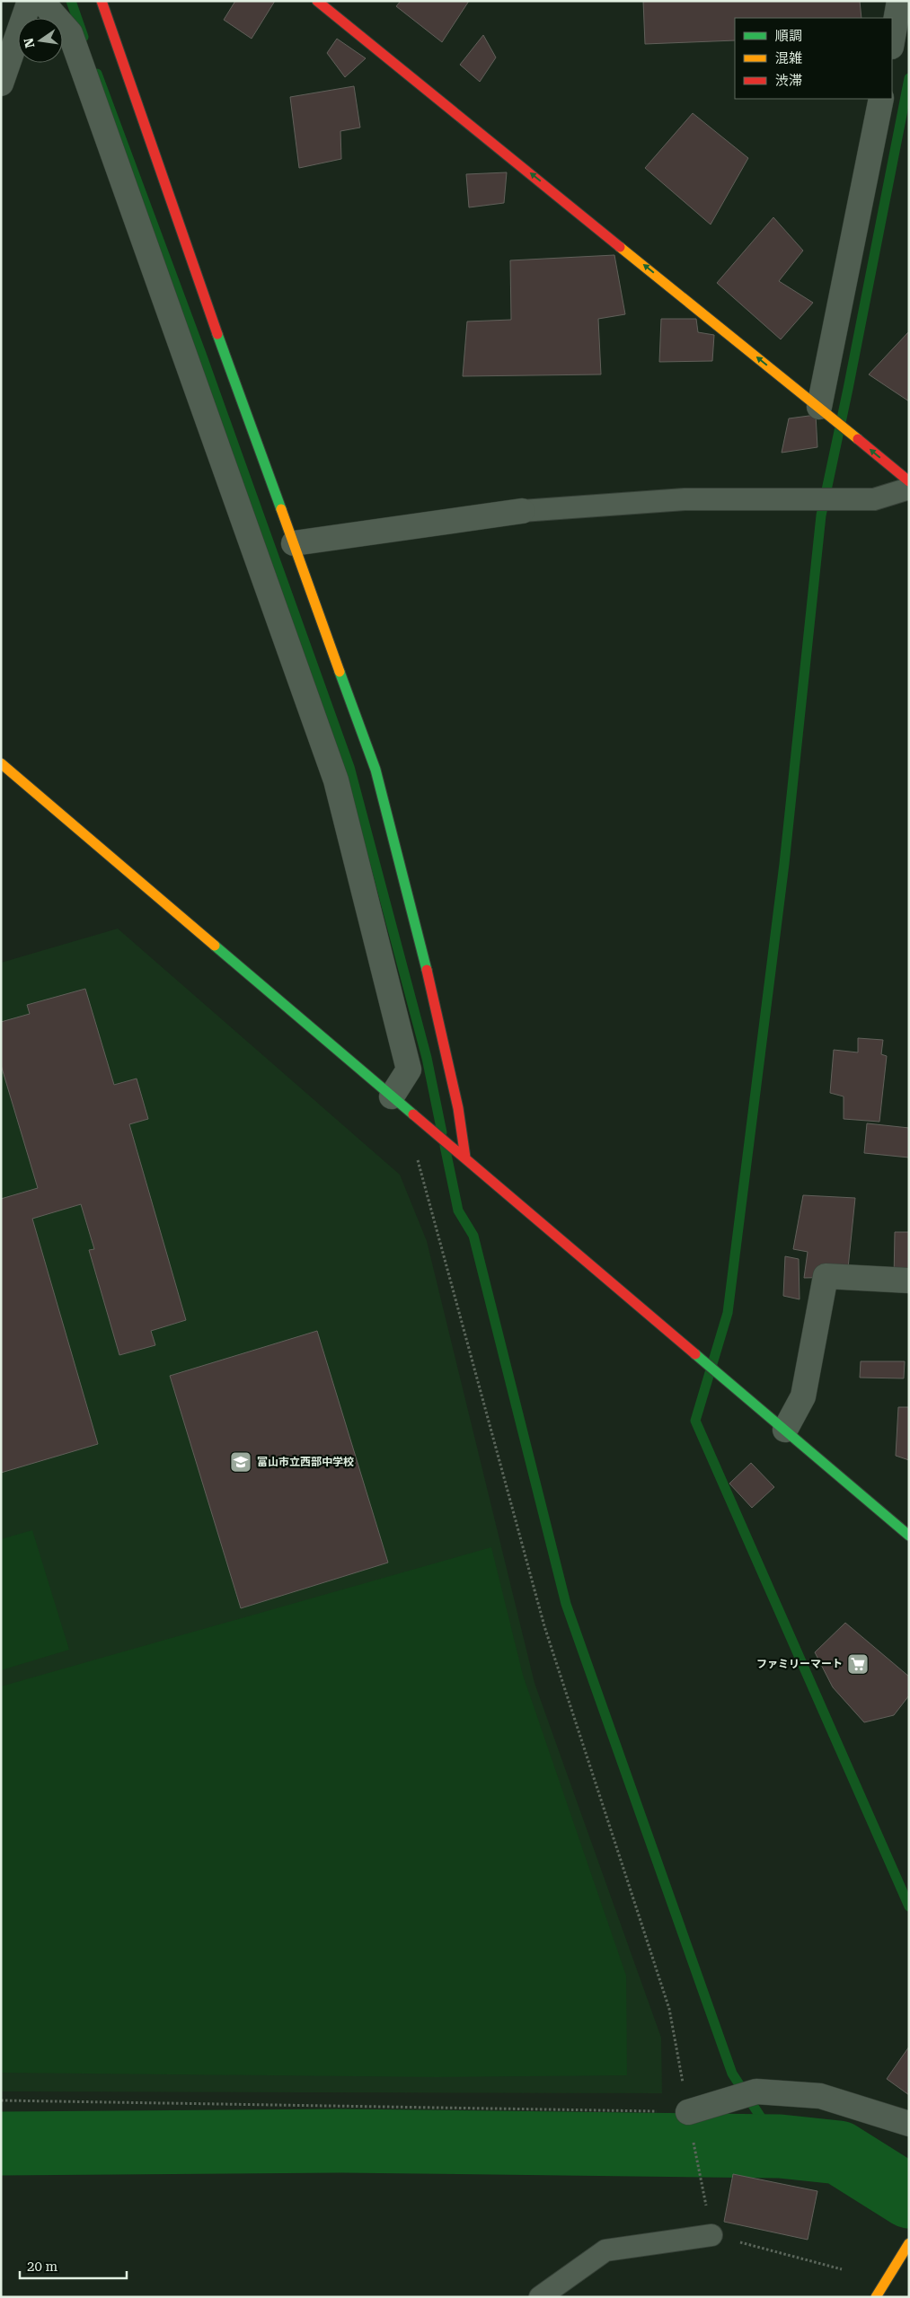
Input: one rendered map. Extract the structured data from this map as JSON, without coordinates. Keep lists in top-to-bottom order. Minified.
{"places":{"school or university":["富山市立西部中学校"],"supermarket":["ファミリーマート"]},"legend":["順調","混雑","渋滞"],"scale_bar":"20 m","north":"left"}
